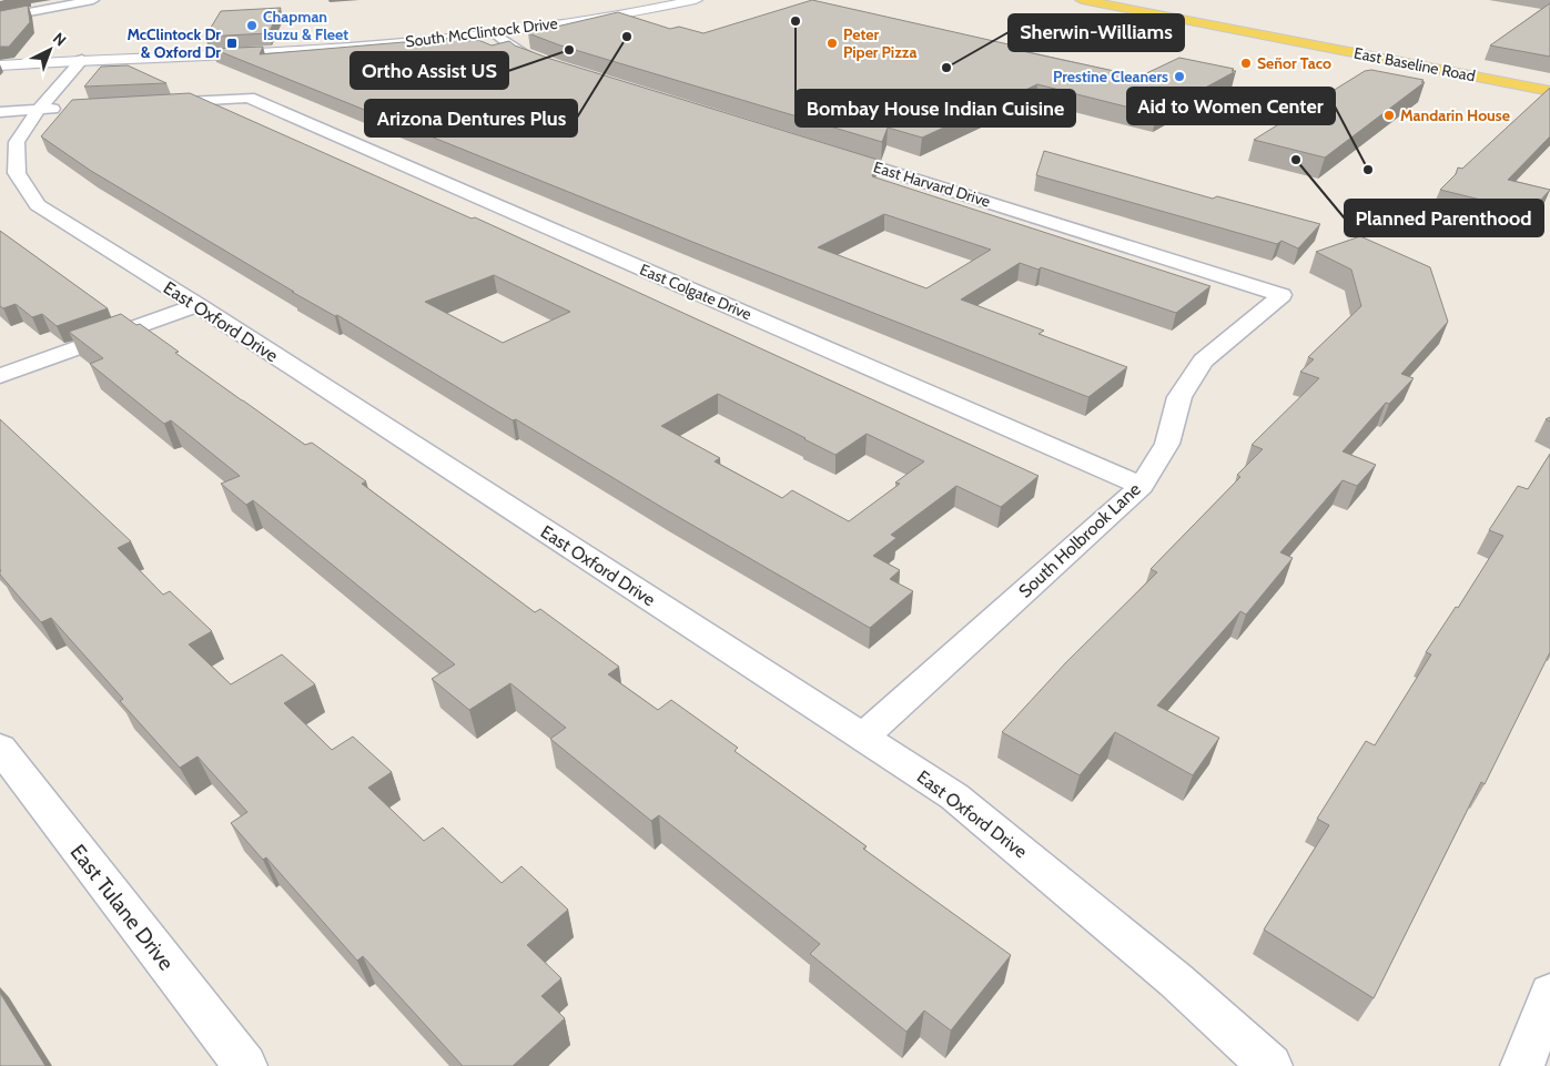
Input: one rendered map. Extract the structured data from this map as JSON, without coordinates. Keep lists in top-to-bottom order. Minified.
{"streets":{"main road":["South McClintock Drive","East Baseline Road"],"street":["East Harvard Drive","East Colgate Drive","East Oxford Drive","South Holbrook Lane","East Tulane Drive"]},"crossings":[["South McClintock Drive","East Oxford Drive"],["East Harvard Drive","South Holbrook Lane"],["East Colgate Drive","South Holbrook Lane"],["East Oxford Drive","South Holbrook Lane"]],"places":{"other":["Bombay House Indian Cuisine","Chapman Isuzu & Fleet","Arizona Dentures Plus","Peter Piper Pizza","Ortho Assist US","Señor Taco","Sherwin-Williams","Prestine Cleaners","Mandarin House","Planned Parenthood","Aid to Women Center"],"transit":["McClintock Dr & Oxford Dr"]},"north":"top right"}
